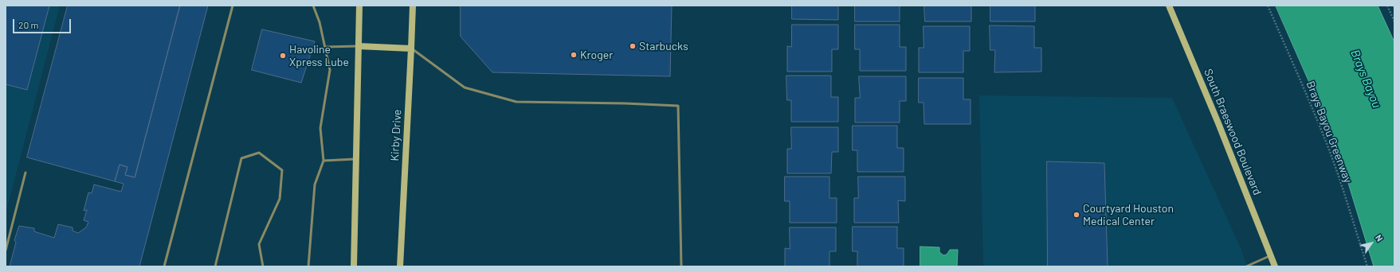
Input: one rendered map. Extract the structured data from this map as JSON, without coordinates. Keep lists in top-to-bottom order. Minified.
{"streets":{"main road":["South Braeswood Boulevard","Kirby Drive"],"path":["Brays Bayou Greenway"]},"water":["Brays Bayou"],"places":["Starbucks","Kroger","Havoline Xpress Lube","Courtyard Houston Medical Center"],"scale_bar":"20 m","north":"top right"}
